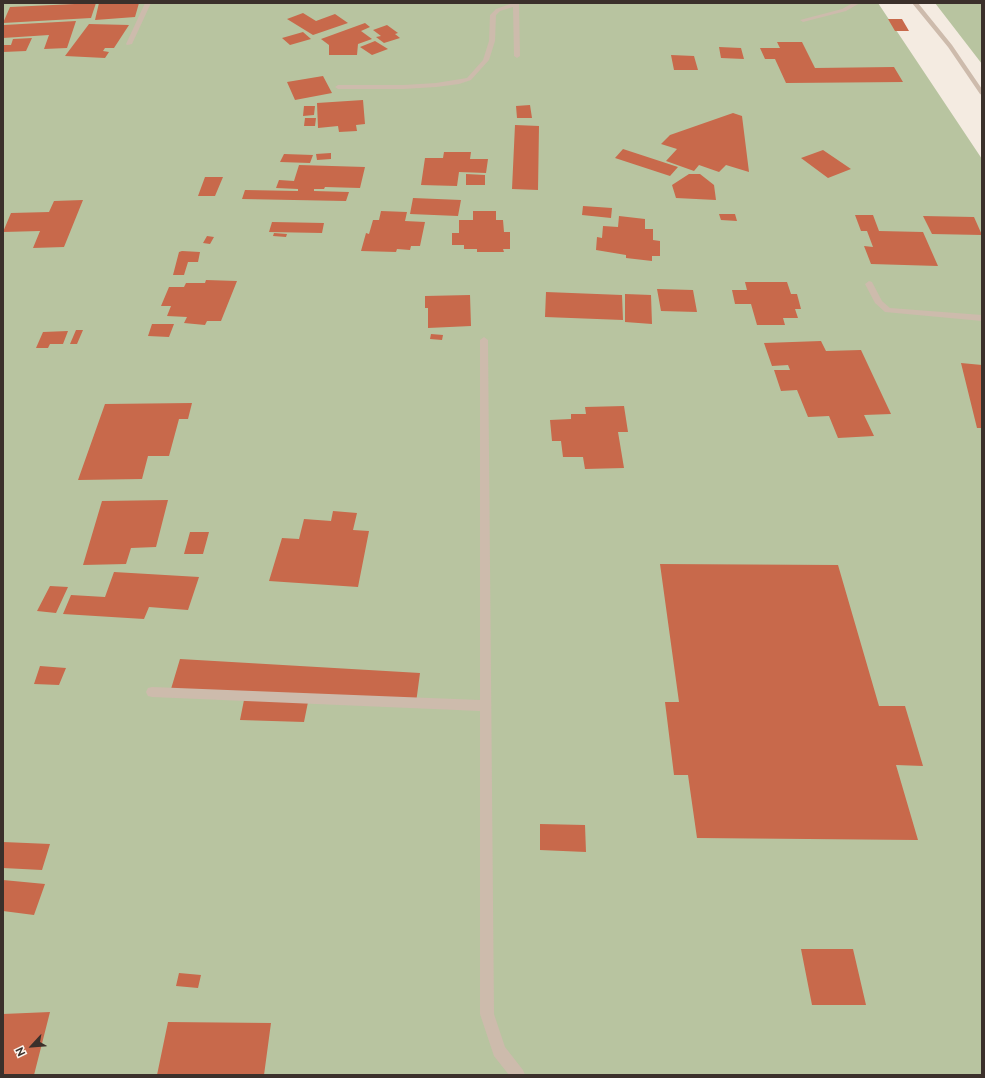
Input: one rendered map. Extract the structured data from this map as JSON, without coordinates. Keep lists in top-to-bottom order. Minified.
{"north":"bottom left"}
